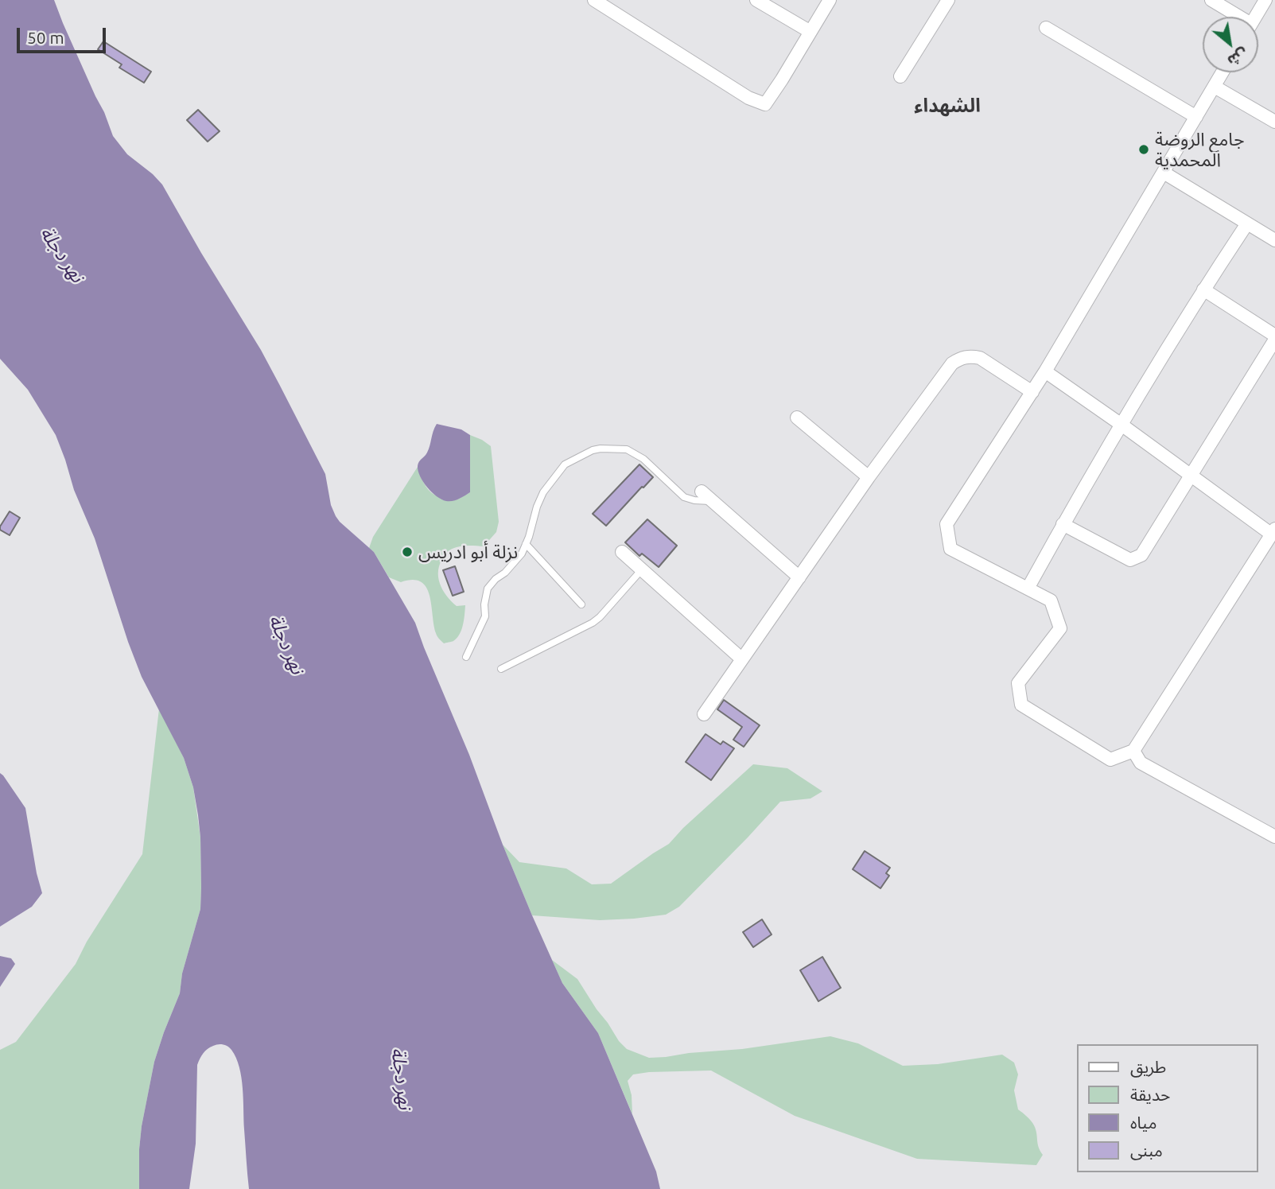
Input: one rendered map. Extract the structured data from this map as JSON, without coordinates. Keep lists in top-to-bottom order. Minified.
{"districts":["الشهداء"],"water":["نهر دجلة"],"places":["جامع الروضة المحمدية","نزلة أبو ادريس"],"legend":["طريق","حديقة","مياه","مبنى"],"scale_bar":"50 m","north":"bottom right"}
